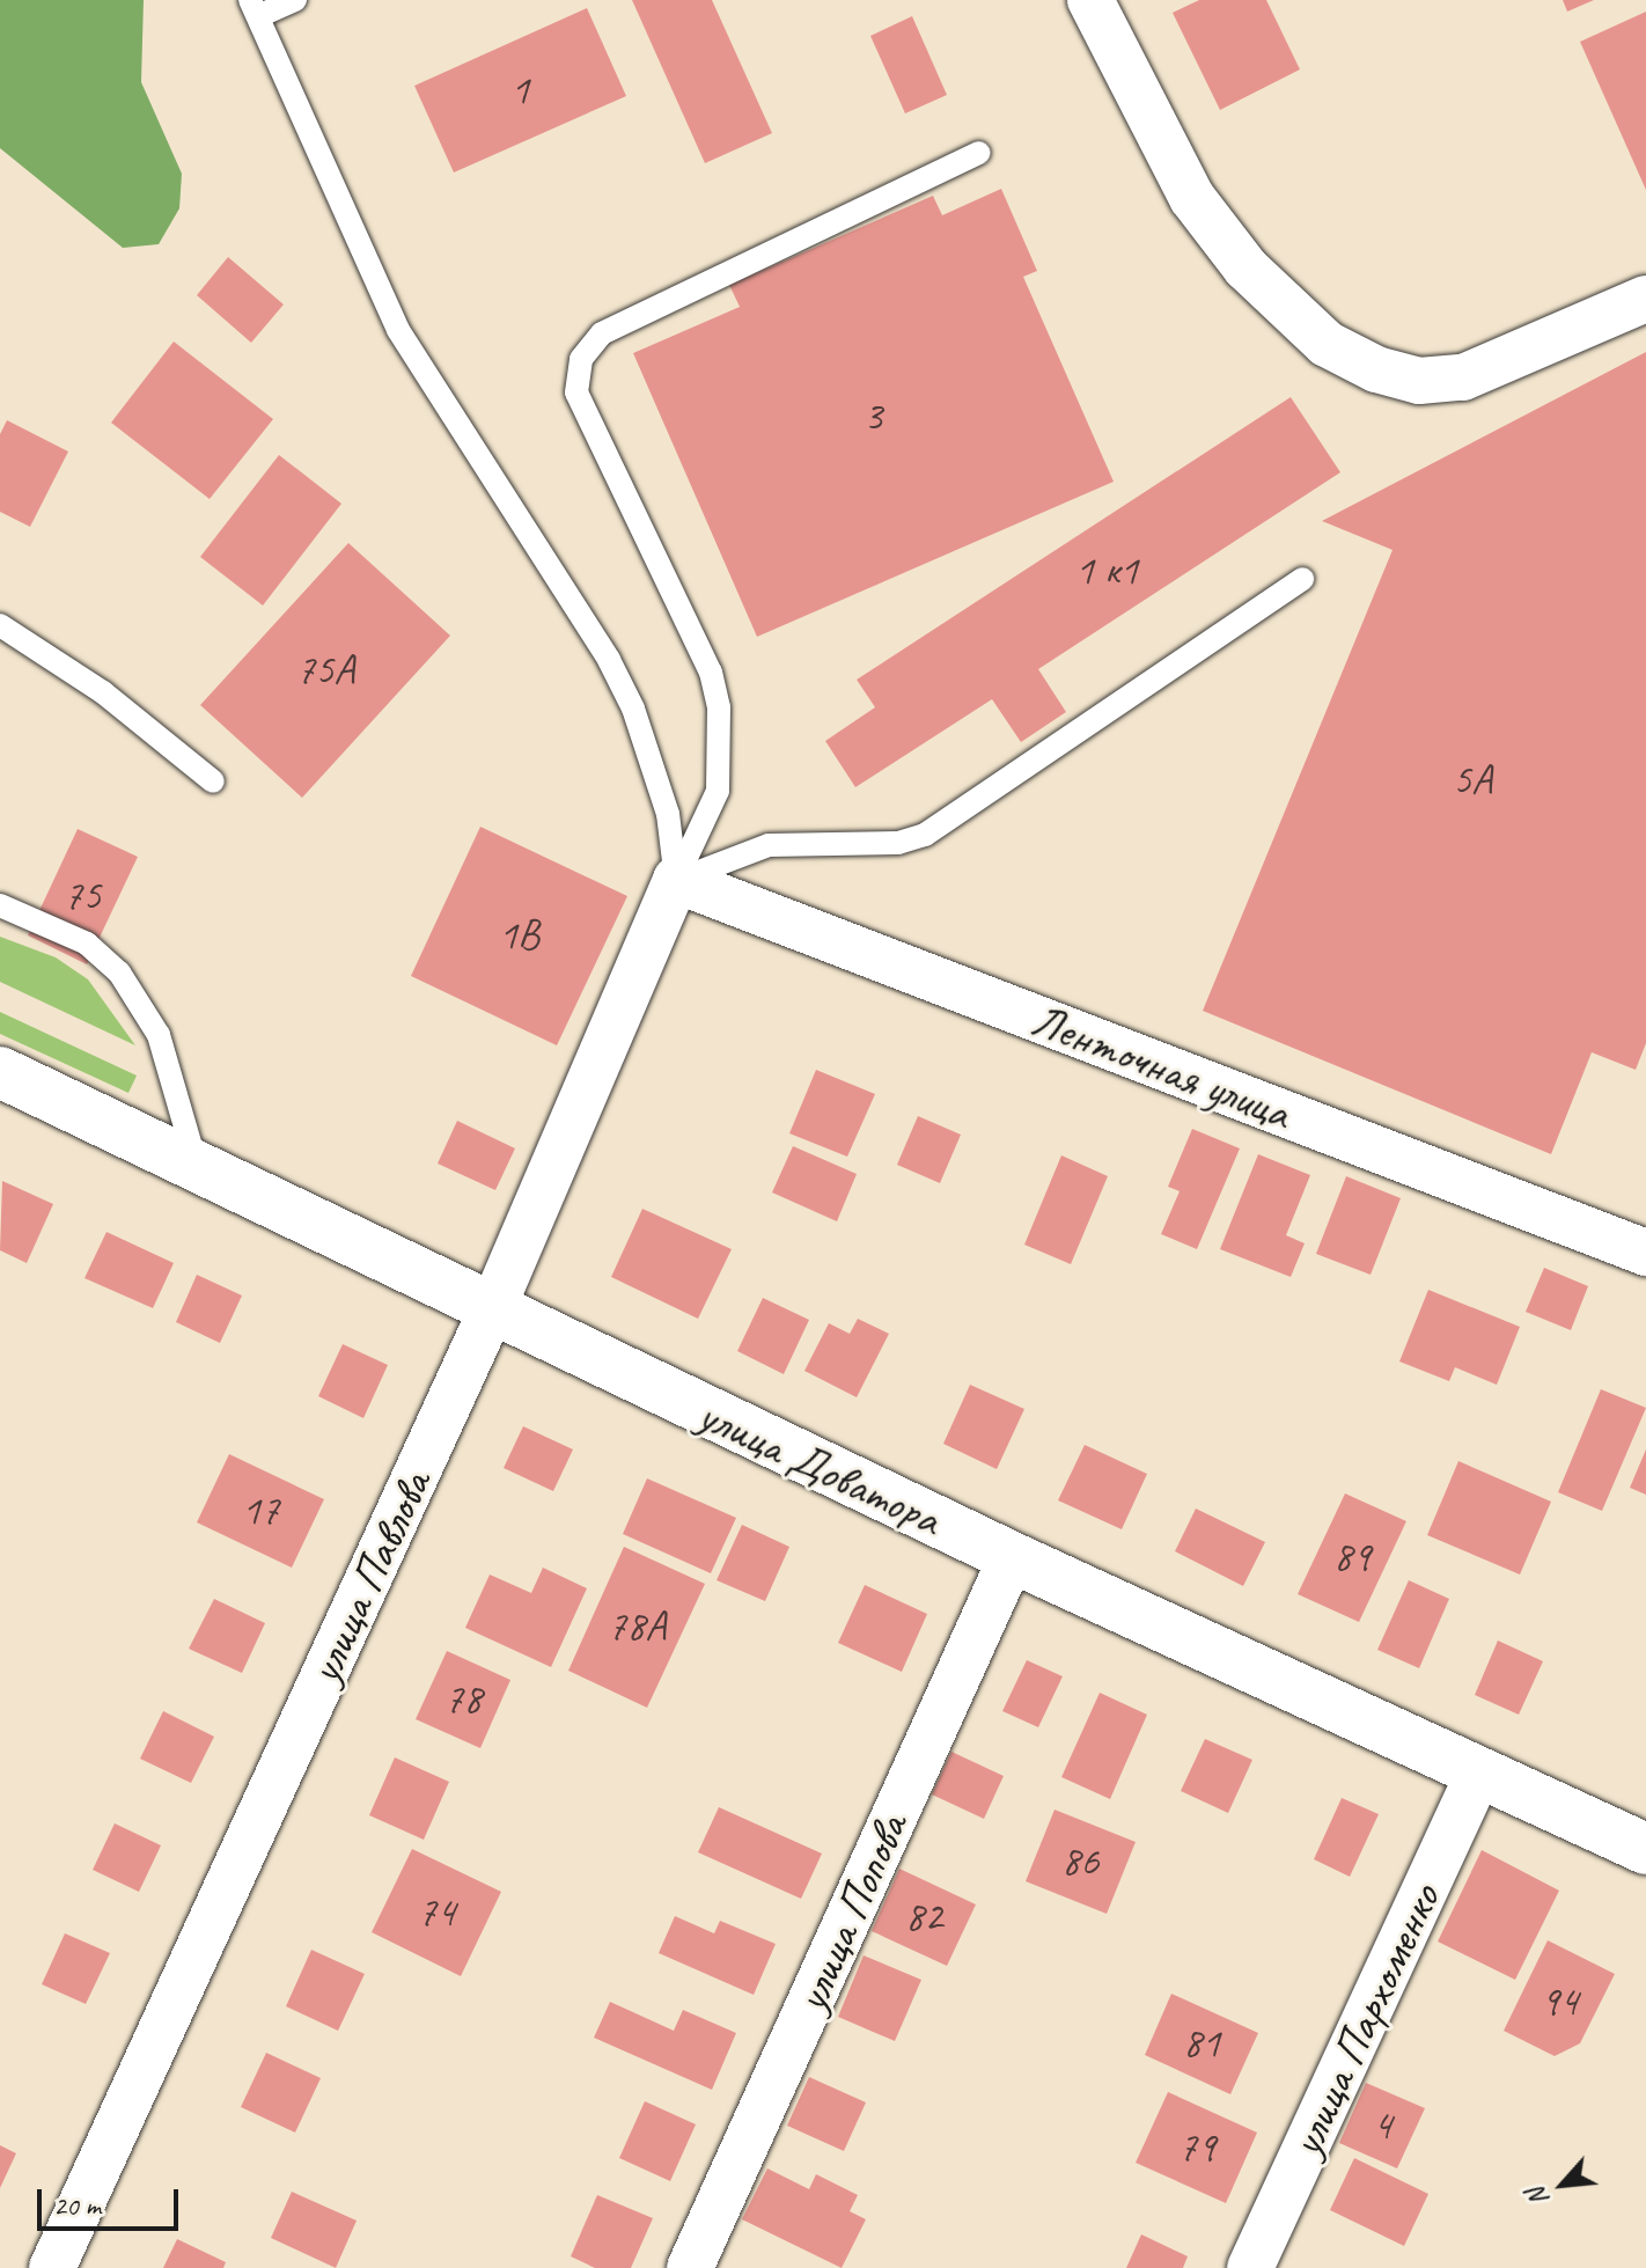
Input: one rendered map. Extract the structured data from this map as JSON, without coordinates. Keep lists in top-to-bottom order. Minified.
{"streets":{"main road":["улица Доватора"],"street":["Ленточная улица","улица Павлова","улица Попова","улица Пархоменко"]},"crossings":[["Ленточная улица","улица Павлова"],["улица Доватора","улица Павлова"],["улица Доватора","улица Попова"],["улица Доватора","улица Пархоменко"]],"house_numbers":["1","3","1 к1","75А","5А","75","1В","17","89","78А","78","86","74","82","94","81","4","79"],"scale_bar":"20 m","north":"bottom left"}
